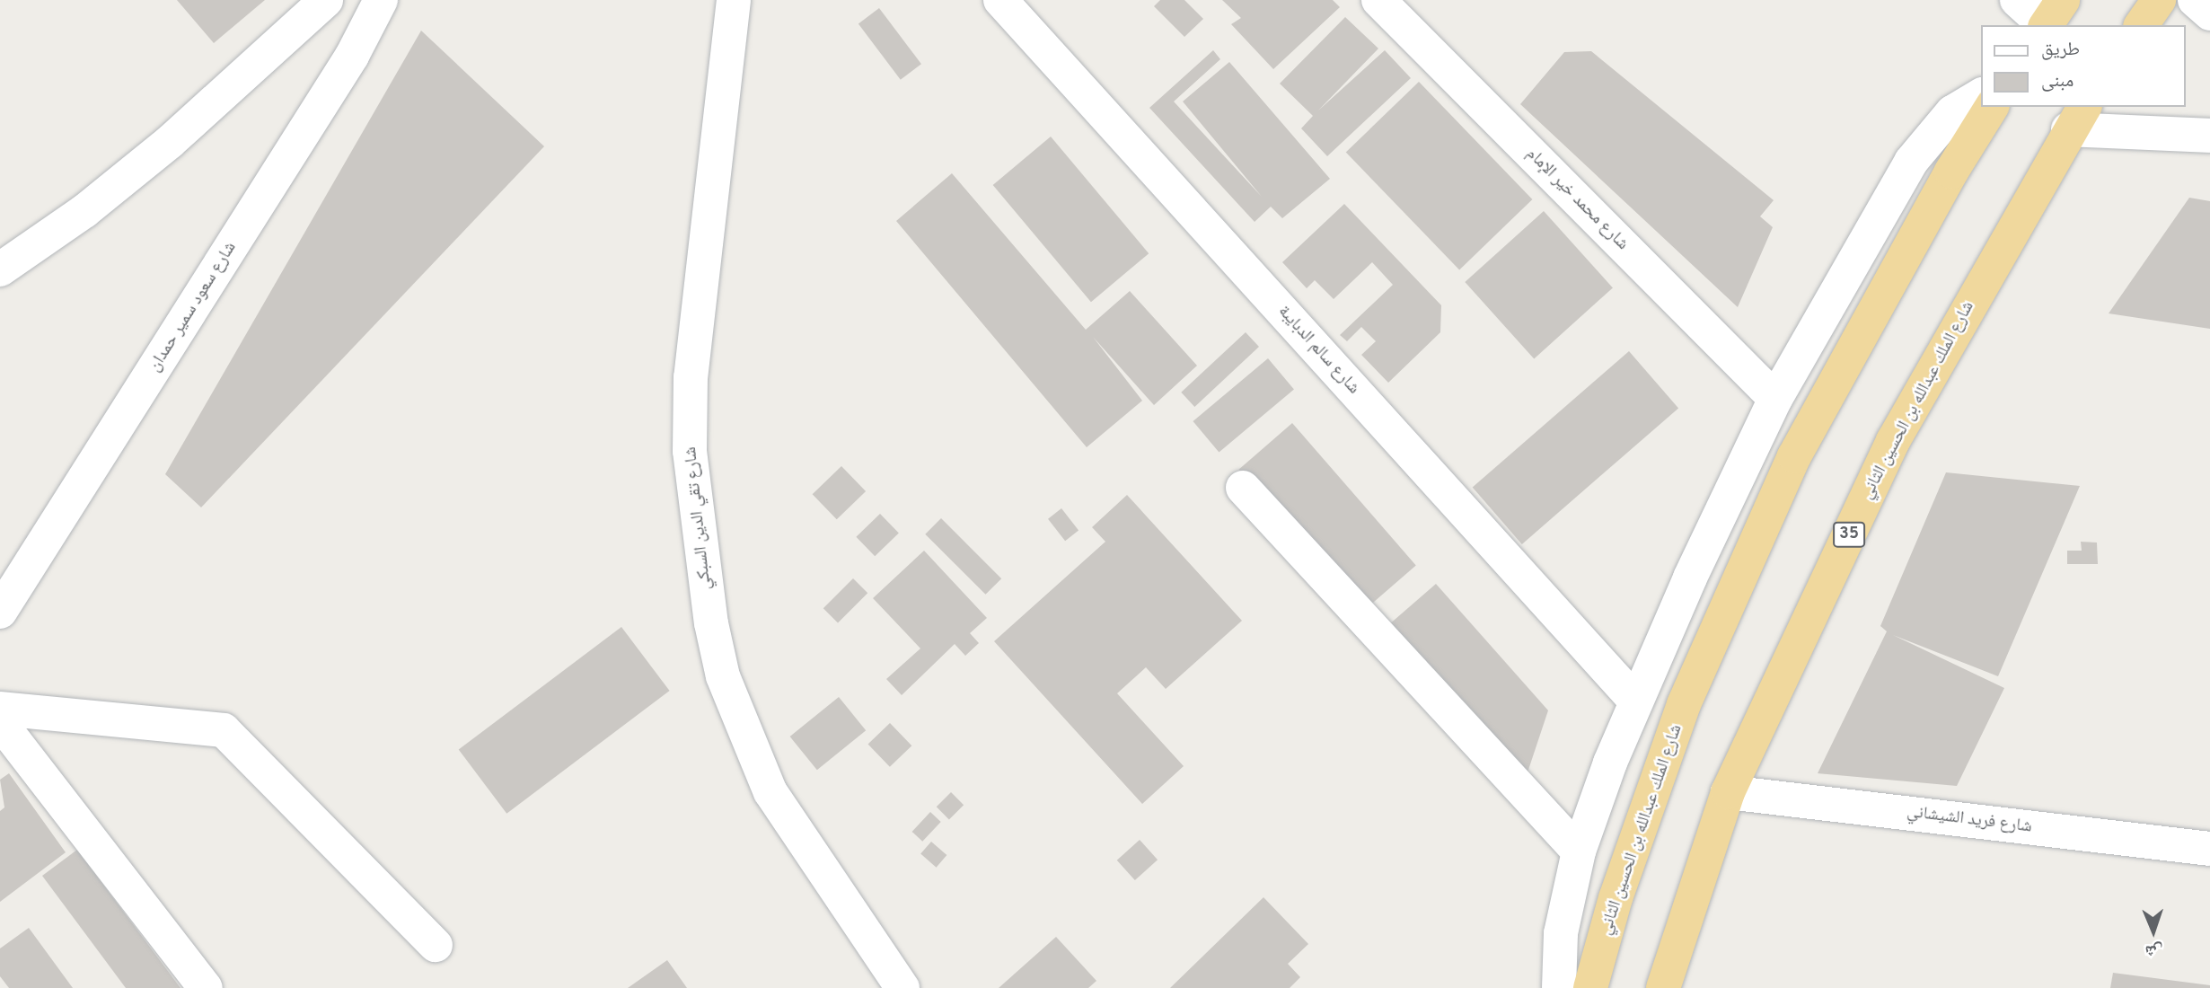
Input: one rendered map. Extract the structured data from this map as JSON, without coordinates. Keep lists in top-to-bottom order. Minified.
{"streets":{"highway":["شارع الملك عبدالله بن الحسين الثاني","35"],"street":["شارع محمد خير الإمام","شارع سعود سمير حمدان","شارع سالم الدبايبة","شارع تقي الدين السبكي","شارع فريد الشيشاني"]},"crossings":[["شارع الملك عبدالله بن الحسين الثاني","شارع فريد الشيشاني"]],"legend":["طريق","مبنى"],"north":"bottom"}
